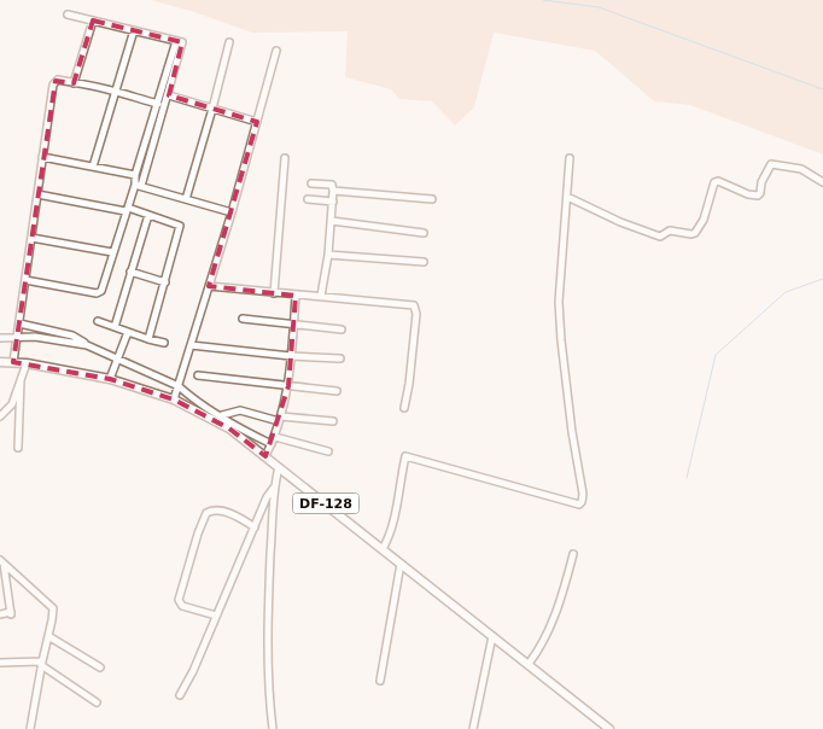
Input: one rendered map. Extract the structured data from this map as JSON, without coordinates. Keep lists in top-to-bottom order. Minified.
{"streets":{"main road":["DF-128"]}}
